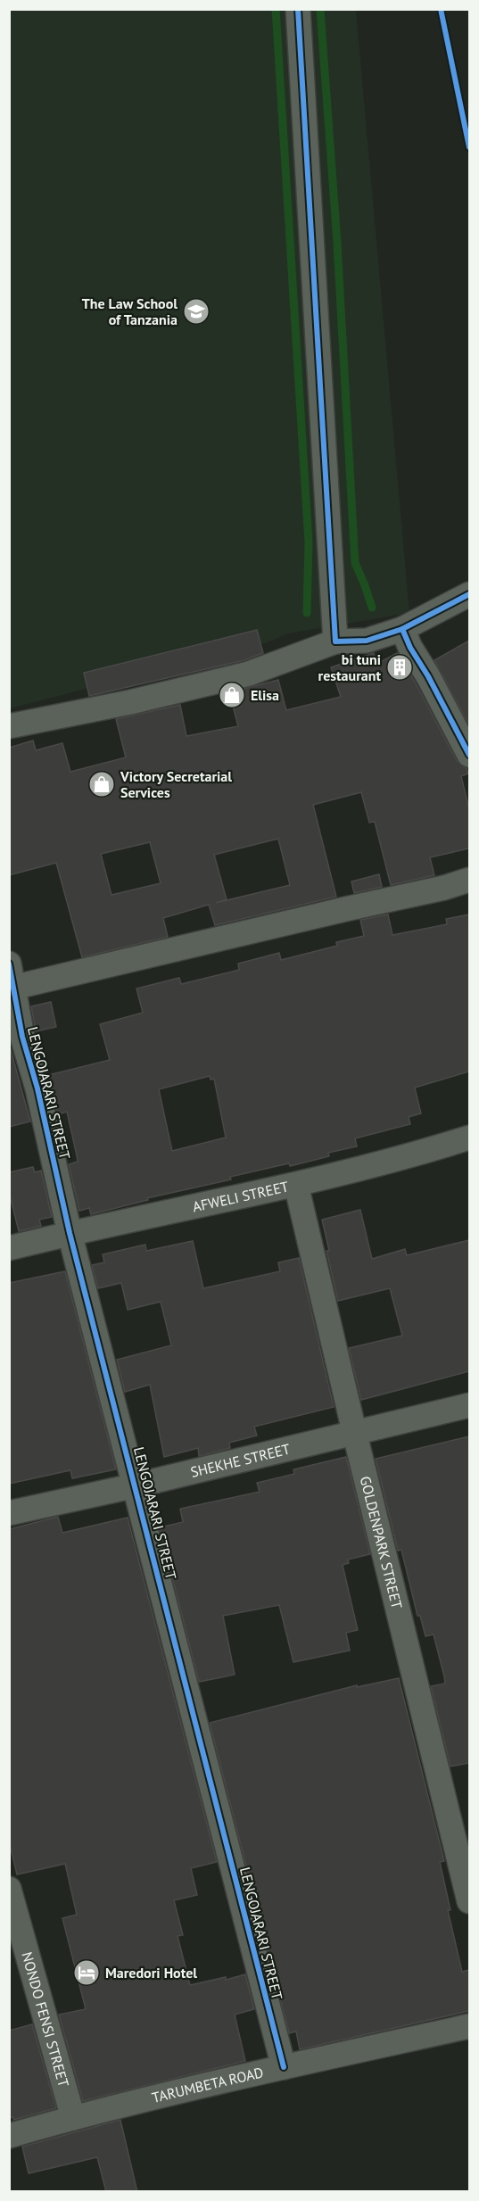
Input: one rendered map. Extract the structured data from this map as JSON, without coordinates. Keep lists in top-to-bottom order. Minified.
{"streets":{"street":["LENGOJARARI STREET","AFWELI STREET","SHEKHE STREET","GOLDENPARK STREET","NONDO FENSI STREET","TARUMBETA ROAD"]},"crossings":[["LENGOJARARI STREET","AFWELI STREET"],["LENGOJARARI STREET","SHEKHE STREET"],["LENGOJARARI STREET","TARUMBETA ROAD"],["AFWELI STREET","GOLDENPARK STREET"],["SHEKHE STREET","GOLDENPARK STREET"],["NONDO FENSI STREET","TARUMBETA ROAD"]],"places":{"school or university":["The Law School of Tanzania"],"building":["bi tuni restaurant"],"shop":["Elisa","Victory Secretarial Services"],"hotel":["Maredori Hotel"]}}
